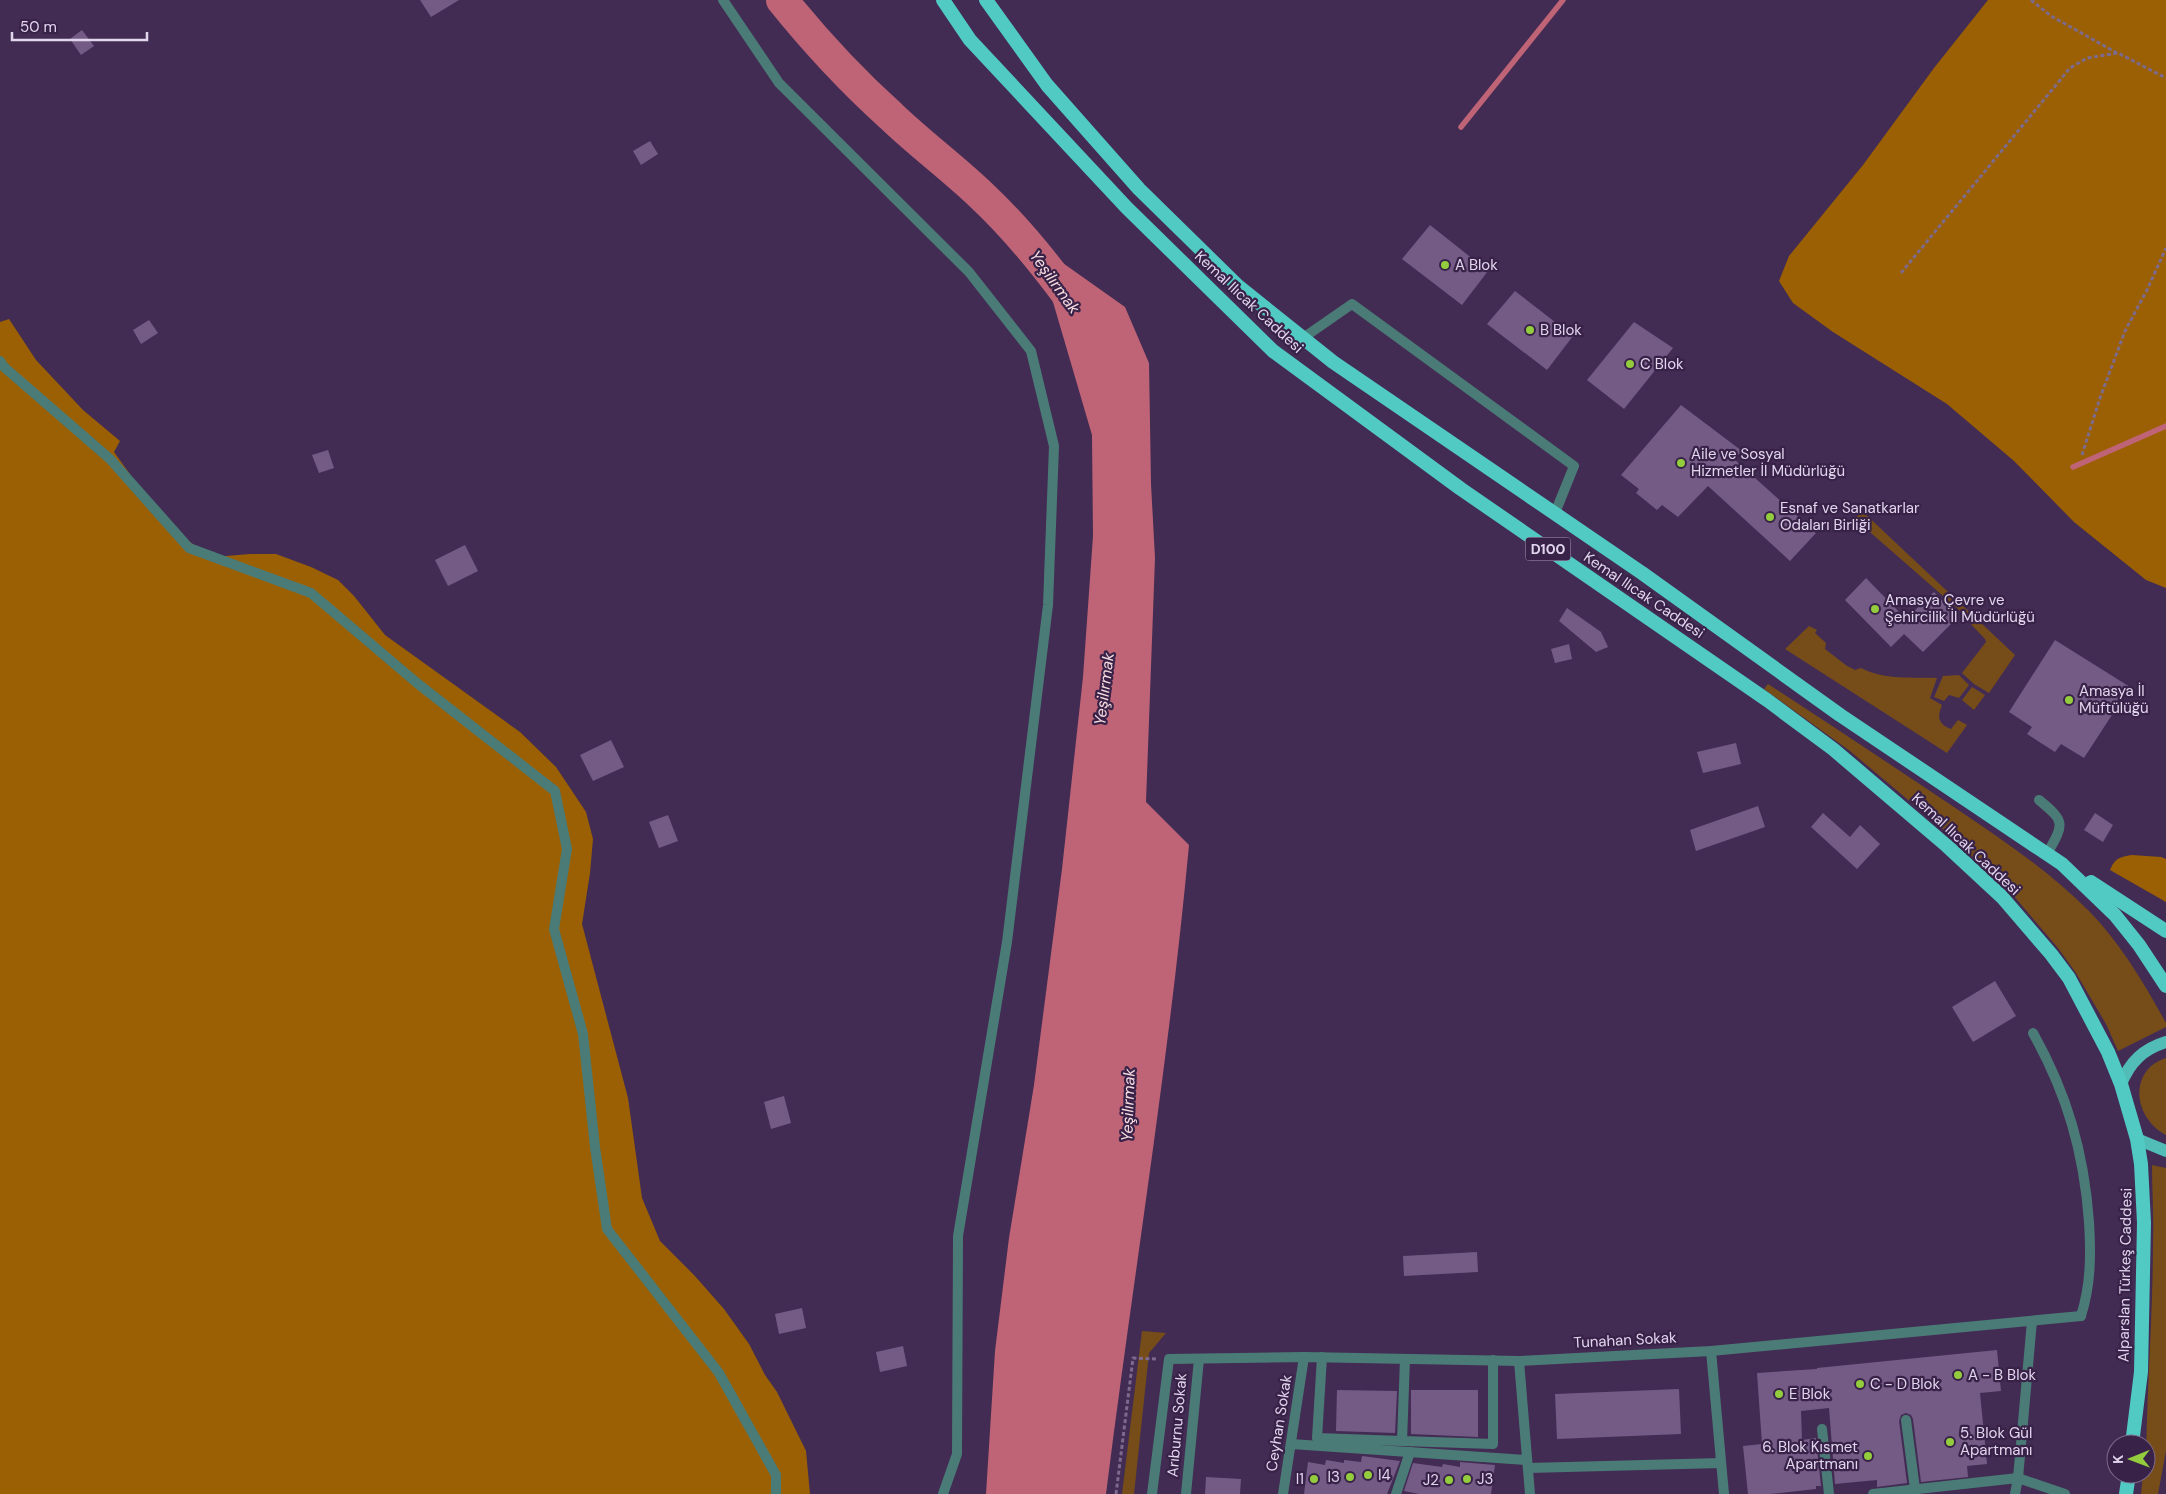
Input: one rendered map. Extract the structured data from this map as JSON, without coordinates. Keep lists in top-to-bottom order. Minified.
{"streets":{"highway":["Kemal Ilıcak Caddesi","D100","Alparslan Türkeş Caddesi"],"street":["Tunahan Sokak","Ceyhan Sokak","Arıburnu Sokak"]},"crossings":[["Kemal Ilıcak Caddesi","Alparslan Türkeş Caddesi"],["Tunahan Sokak","Ceyhan Sokak"],["Tunahan Sokak","Arıburnu Sokak"]],"water":["Yeşilırmak"],"places":["A Blok","B Blok","C Blok","Aile ve Sosyal Hizmetler İl Müdürlüğü","Esnaf ve Sanatkarlar Odaları Birliği","Amasya Çevre ve Şehircilik İl Müdürlüğü","Amasya İl Müftülüğü","A - B Blok","C - D Blok","E Blok","5. Blok Gül Apartmanı","6. Blok Kısmet Apartmanı","I4","I3","I1","J3","J2"],"scale_bar":"50 m","north":"left"}
